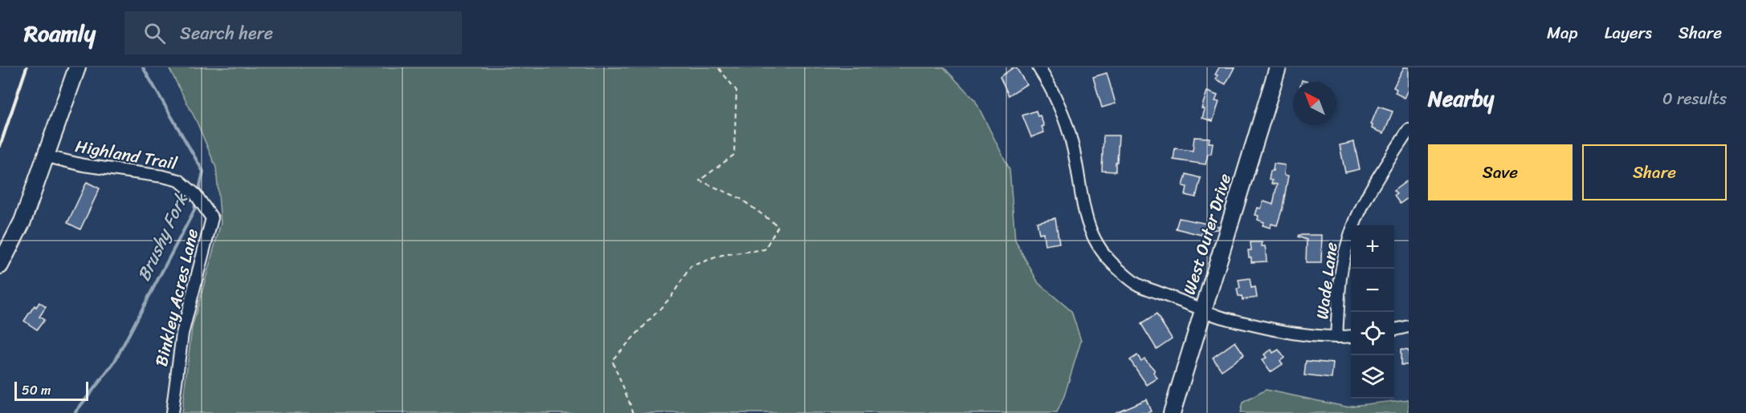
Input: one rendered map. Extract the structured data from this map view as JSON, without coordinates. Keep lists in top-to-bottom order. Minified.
{"streets":{"street":["Highland Trail","West Outer Drive","Wade Lane","Binkley Acres Lane"]},"crossings":[["Highland Trail","Binkley Acres Lane"]],"water":["Brushy Fork"],"scale_bar":"50 m","north":"top left","page":{"header":"Roamly","search":"Search here","nav":["Map","Layers","Share"],"heading":["Nearby","0 results"],"buttons":["Save","Share"],"map_buttons":["+","−"],"scale":"50 m"}}
